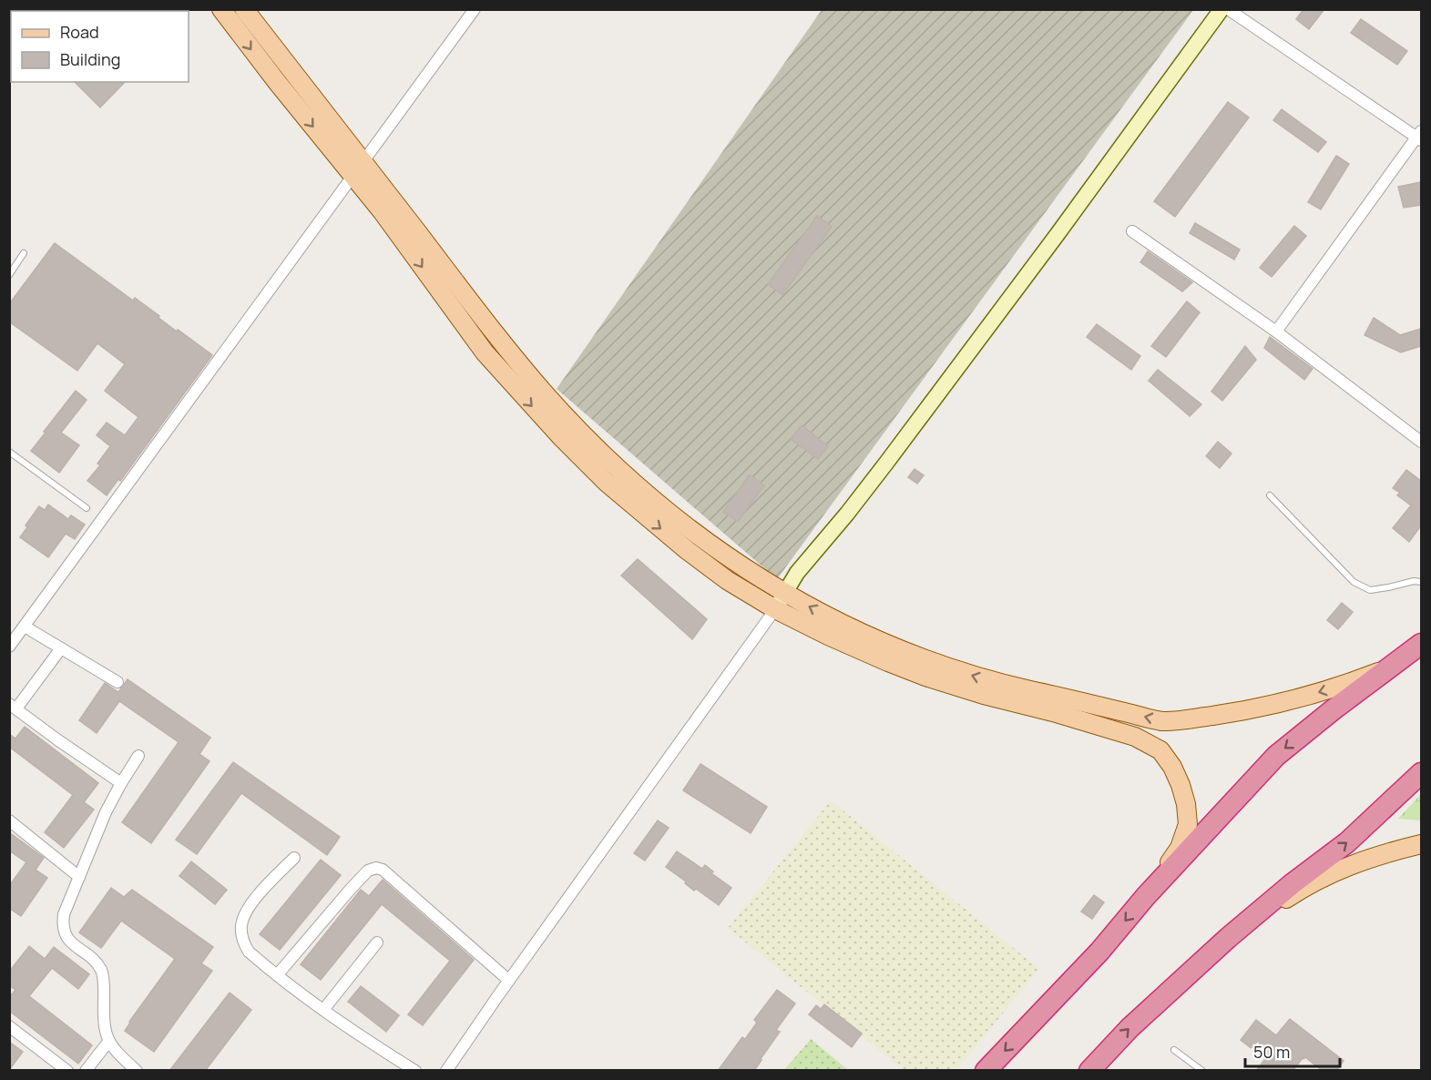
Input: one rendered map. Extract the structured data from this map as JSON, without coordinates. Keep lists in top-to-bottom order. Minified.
{"legend":["Road","Building"],"scale_bar":"50 m"}
